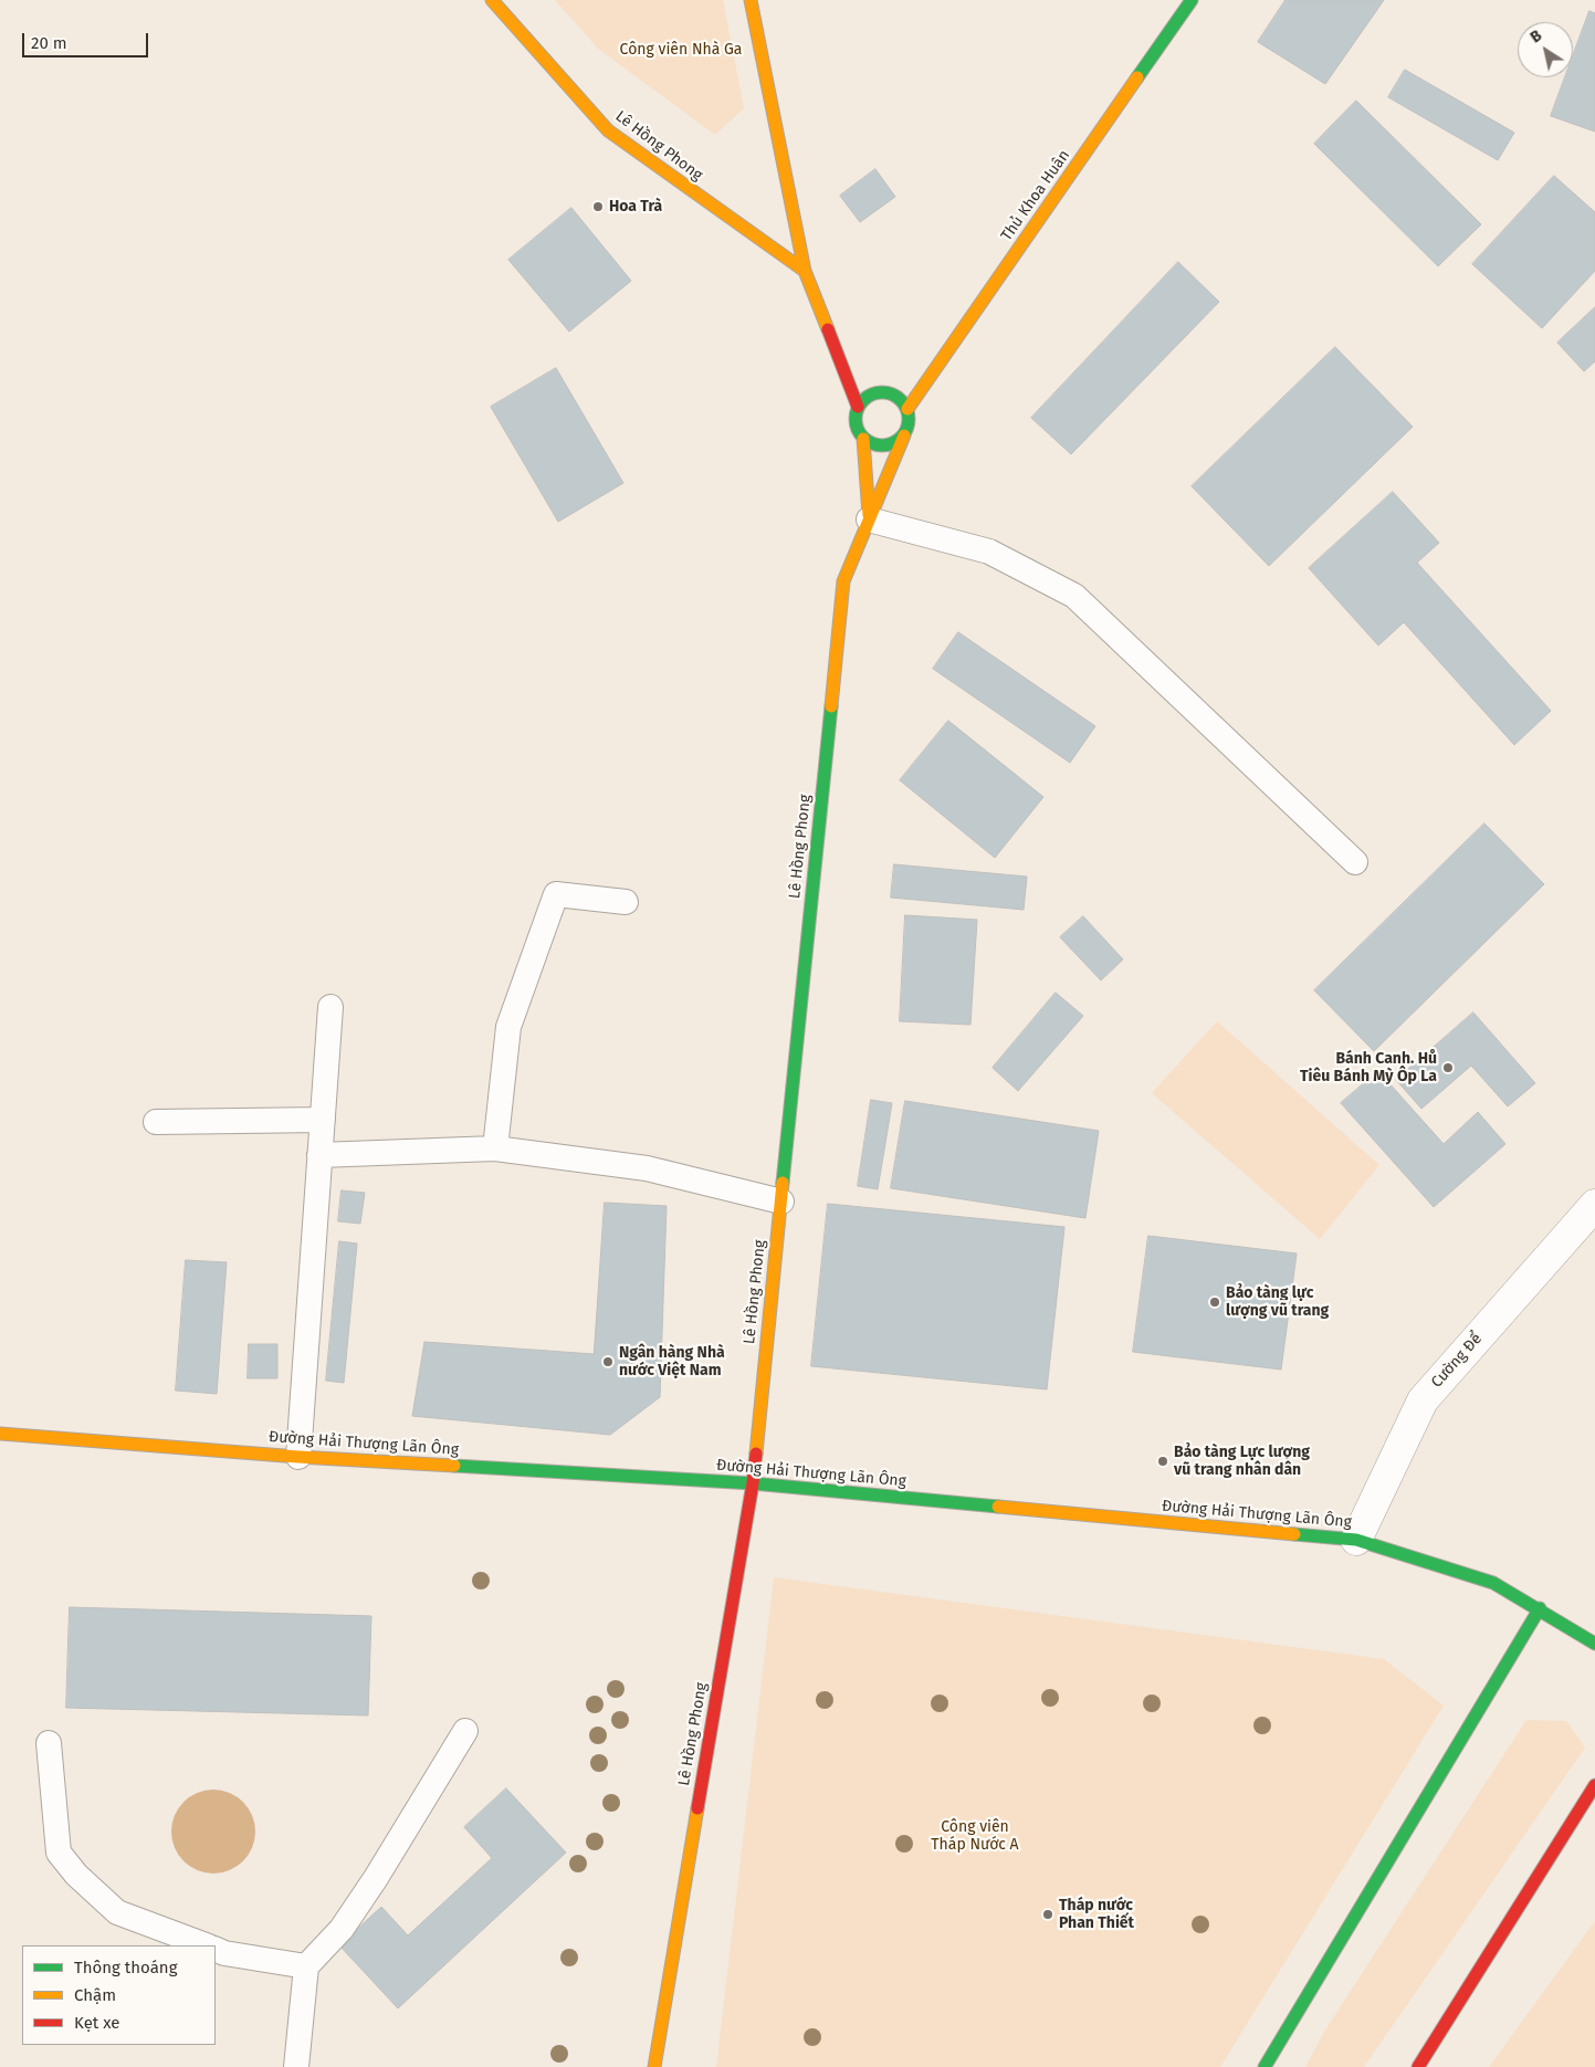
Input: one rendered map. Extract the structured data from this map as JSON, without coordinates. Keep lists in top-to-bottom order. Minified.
{"streets":{"street":["Lê Hồng Phong","Thủ Khoa Huân","Cường Để","Đường Hải Thượng Lãn Ông"]},"crossings":[["Lê Hồng Phong","Thủ Khoa Huân"],["Lê Hồng Phong","Đường Hải Thượng Lãn Ông"],["Cường Để","Đường Hải Thượng Lãn Ông"]],"parks":["Công viên Nhà Ga","Công viên Tháp Nước A"],"places":["Hoa Trà","Bánh Canh. Hů Tiêu Bánh Mỳ Ôp La","Bảo tàng lực lượng vũ trang","Ngân hàng Nhà nước Việt Nam","Bảo tàng Lực lượng vũ trang nhân dân","Tháp nước Phan Thiết"],"legend":["Thông thoáng","Chậm","Kẹt xe"],"scale_bar":"20 m","north":"top left"}
